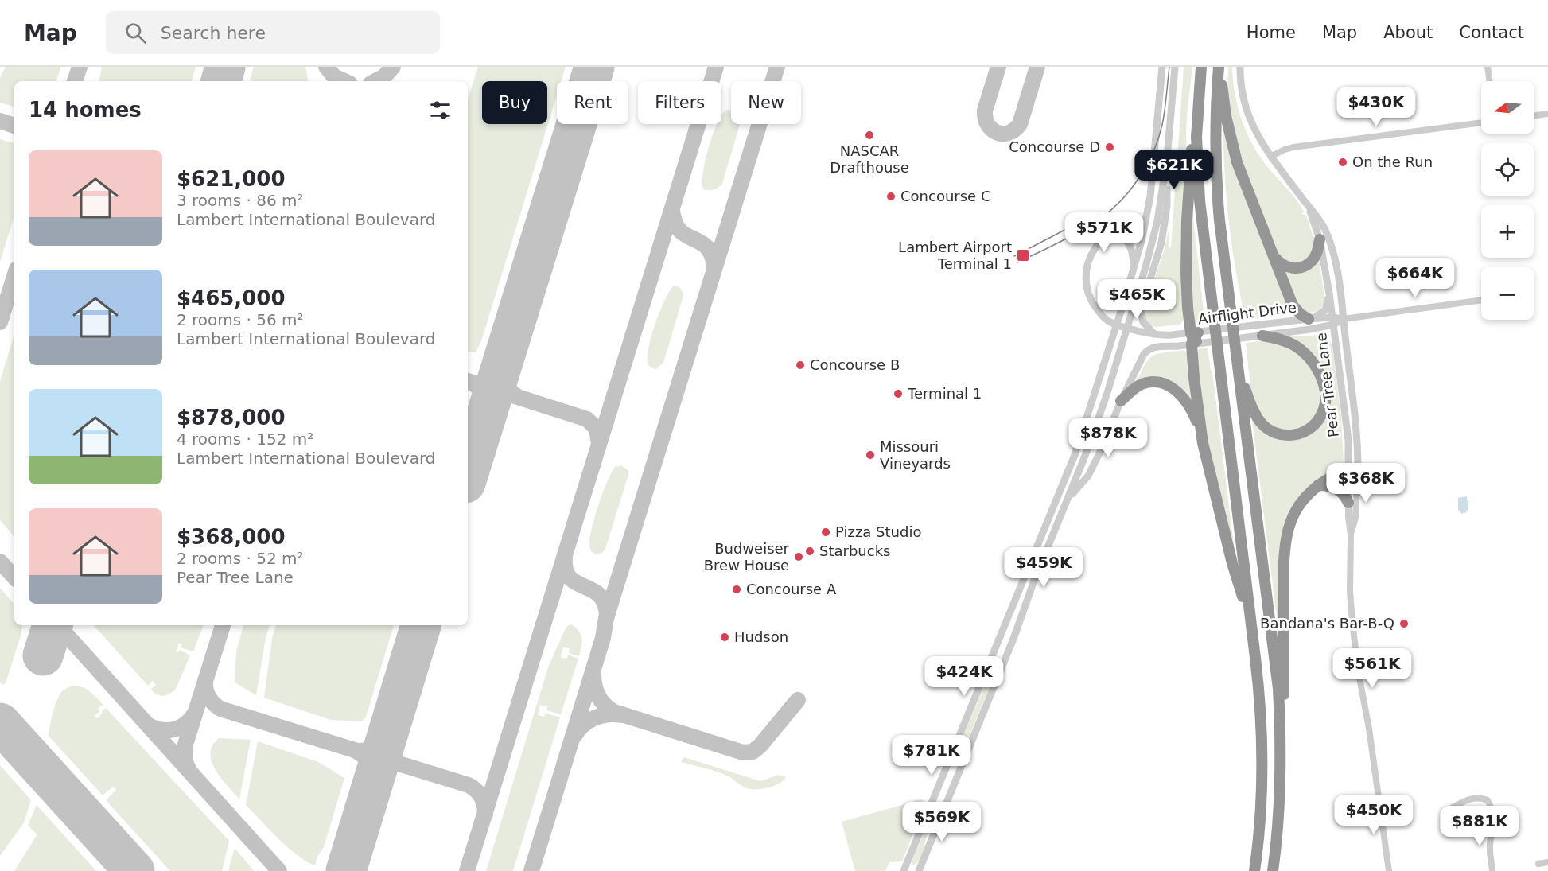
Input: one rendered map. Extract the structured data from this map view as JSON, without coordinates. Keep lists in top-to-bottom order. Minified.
{"streets":{"street":["Airflight Drive","Pear Tree Lane"]},"crossings":[["Airflight Drive","Pear Tree Lane"]],"places":{"other":["NASCAR Drafthouse","Concourse D","On the Run","Concourse C","Concourse B","Terminal 1","Missouri Vineyards","Pizza Studio","Starbucks","Budweiser Brew House","Concourse A","Bandana's Bar-B-Q","Hudson"],"transit":["Lambert Airport Terminal 1"]},"north":"left","page":{"header":"Map","search":"Search here","nav":["Home","Map","About","Contact"],"map_buttons":["+","−"],"chip":["Buy","Rent","Filters","New"],"heading":"14 homes","price":["$430K","$621K","$571K","$664K","$465K","$878K","$368K","$459K","$561K","$424K","$781K","$450K","$569K","$881K"],"list":[{"name":"$621,000","note":"3 rooms · 86 m² · Lambert International Boulevard"},{"name":"$465,000","note":"2 rooms · 56 m² · Lambert International Boulevard"},{"name":"$878,000","note":"4 rooms · 152 m² · Lambert International Boulevard"},{"name":"$368,000","note":"2 rooms · 52 m² · Pear Tree Lane"}]}}
